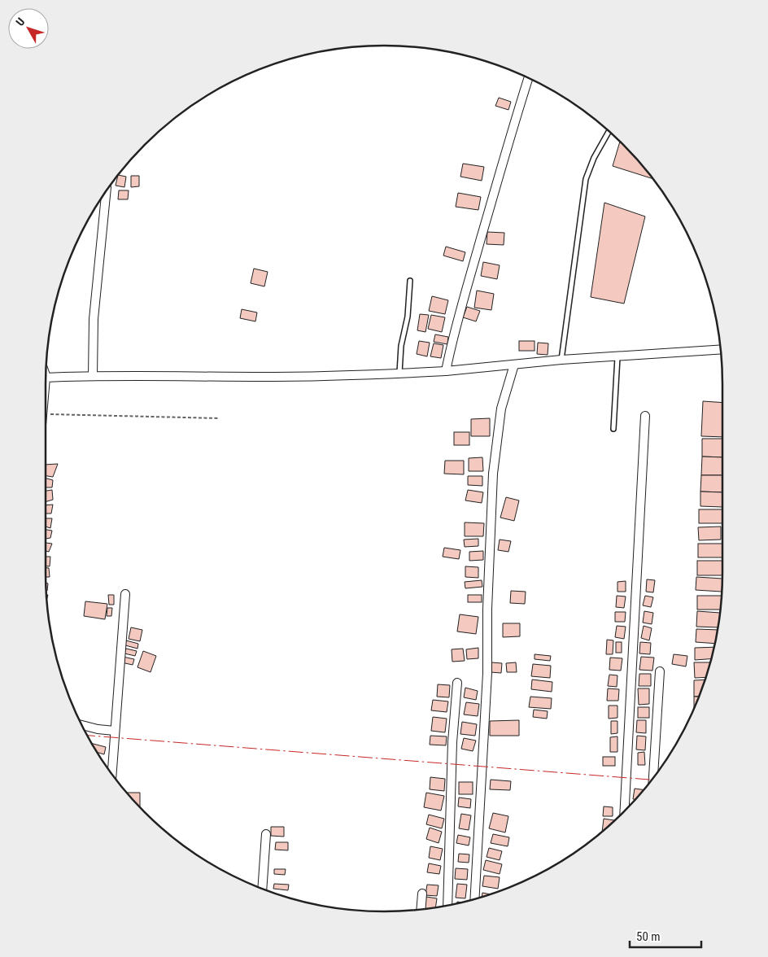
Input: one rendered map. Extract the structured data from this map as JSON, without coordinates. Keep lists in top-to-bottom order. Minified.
{"scale_bar":"50 m","north":"top left"}
